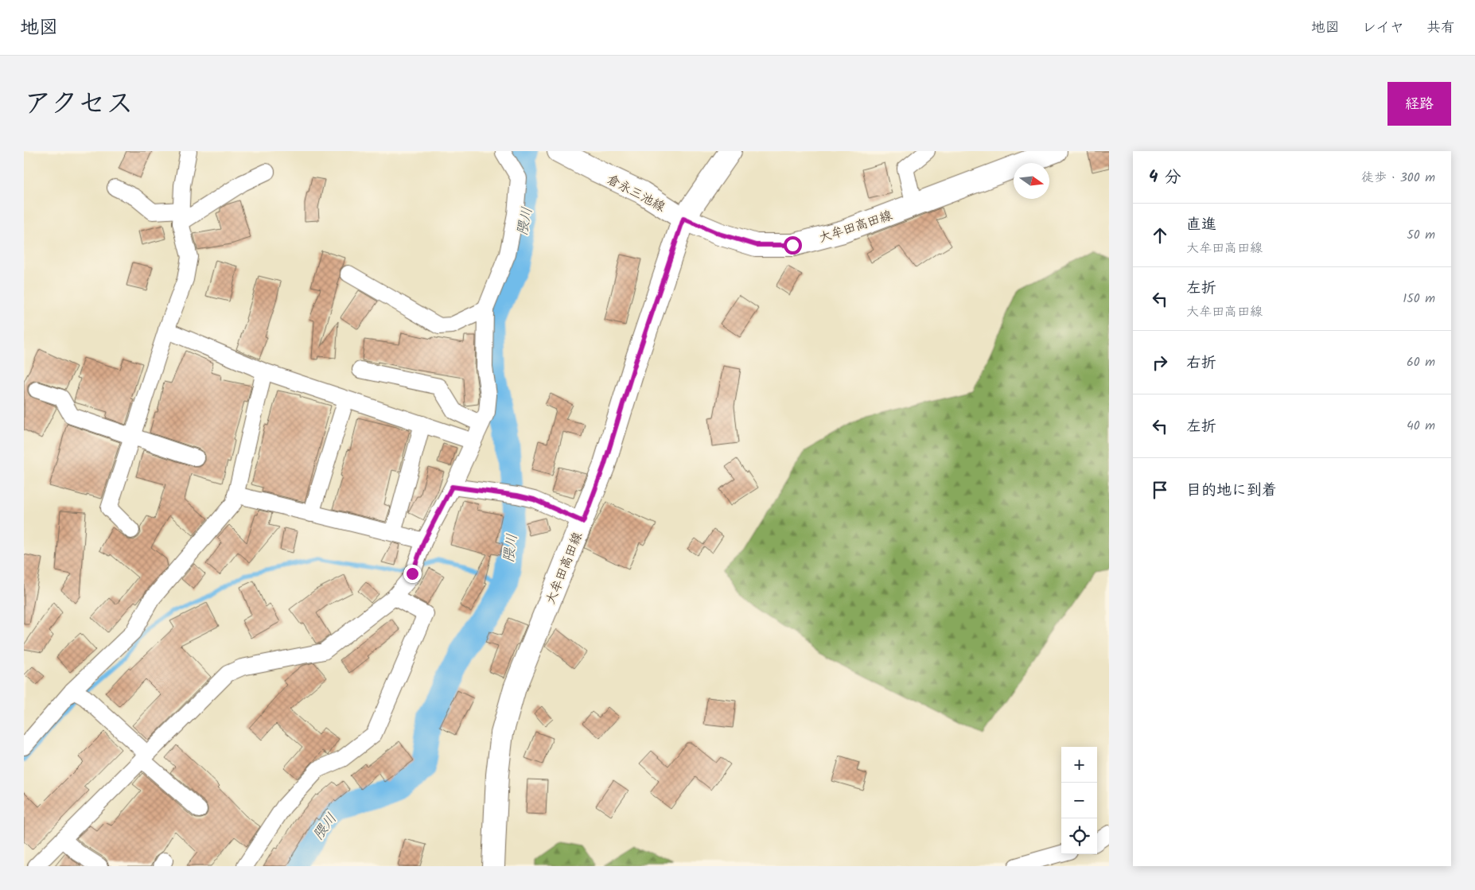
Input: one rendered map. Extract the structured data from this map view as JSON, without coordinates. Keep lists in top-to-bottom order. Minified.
{"streets":{"main road":["倉永三池線","大牟田高田線"]},"crossings":[["倉永三池線","大牟田高田線"]],"water":["隈川"],"north":"right","page":{"header":"地図","nav":["地図","レイヤ","共有"],"title":"アクセス","buttons":"経路","heading":["4 分","徒歩 · 300 m"],"list":[["直進","大牟田高田線","50 m"],["左折","大牟田高田線","150 m"],["右折","60 m"],["左折","40 m"],"目的地に到着"],"map_buttons":["+","−"]}}
